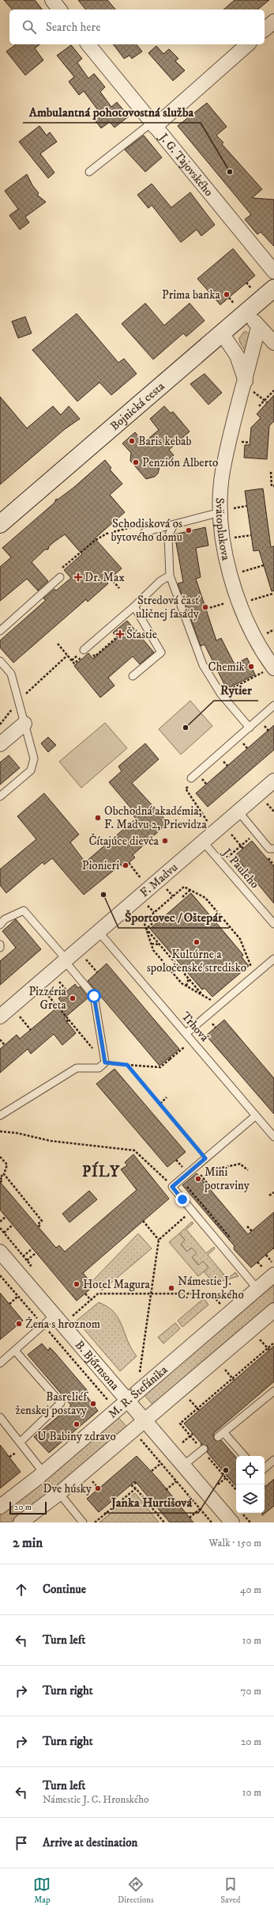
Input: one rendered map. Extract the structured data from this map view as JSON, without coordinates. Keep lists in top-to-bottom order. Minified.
{"streets":{"street":["J. G. Tajovského","Bojnická cesta","Svätoplukova","F. Madvu","B. Bjőrnsona","M. R. Štefánika"],"lane":["J. Pauleho","Trhová"]},"crossings":[["J. Pauleho","F. Madvu"],["F. Madvu","Trhová"],["B. Bjőrnsona","M. R. Štefánika"]],"districts":["PÍLY"],"places":{"other":["Ambulantná pohotovostná služba","Prima banka","Baris kebab","Penzión Alberto","Schodisková os bytového domu","Stredová časť uličnej fasády","Chemik","Rytier","Obchodná akadémia, F. Madvu 2, Prievidza","Čítajúce dievča","Pionieri","Športovec / Oštepár","Kultúrne a spoločenské stredisko","Pizzéria Greta","Mini potraviny","Hotel Magura","Námestie J. C. Hronského","Žena s hroznom","Basreliéf ženskej postavy","U Babiny zdravo","Janka Hurtišová","Dve húsky"],"health":["Dr. Max","Šťastie"]},"scale_bar":"20 m","page":{"search":"Search here","scale":"20 m","heading":["2 min","Walk · 150 m"],"list":[["Continue","40 m"],["Turn left","10 m"],["Turn right","70 m"],["Turn right","20 m"],["Turn left","Námestie J. C. Hronského","10 m"],"Arrive at destination"],"nav":["Map","Directions","Saved"]}}
